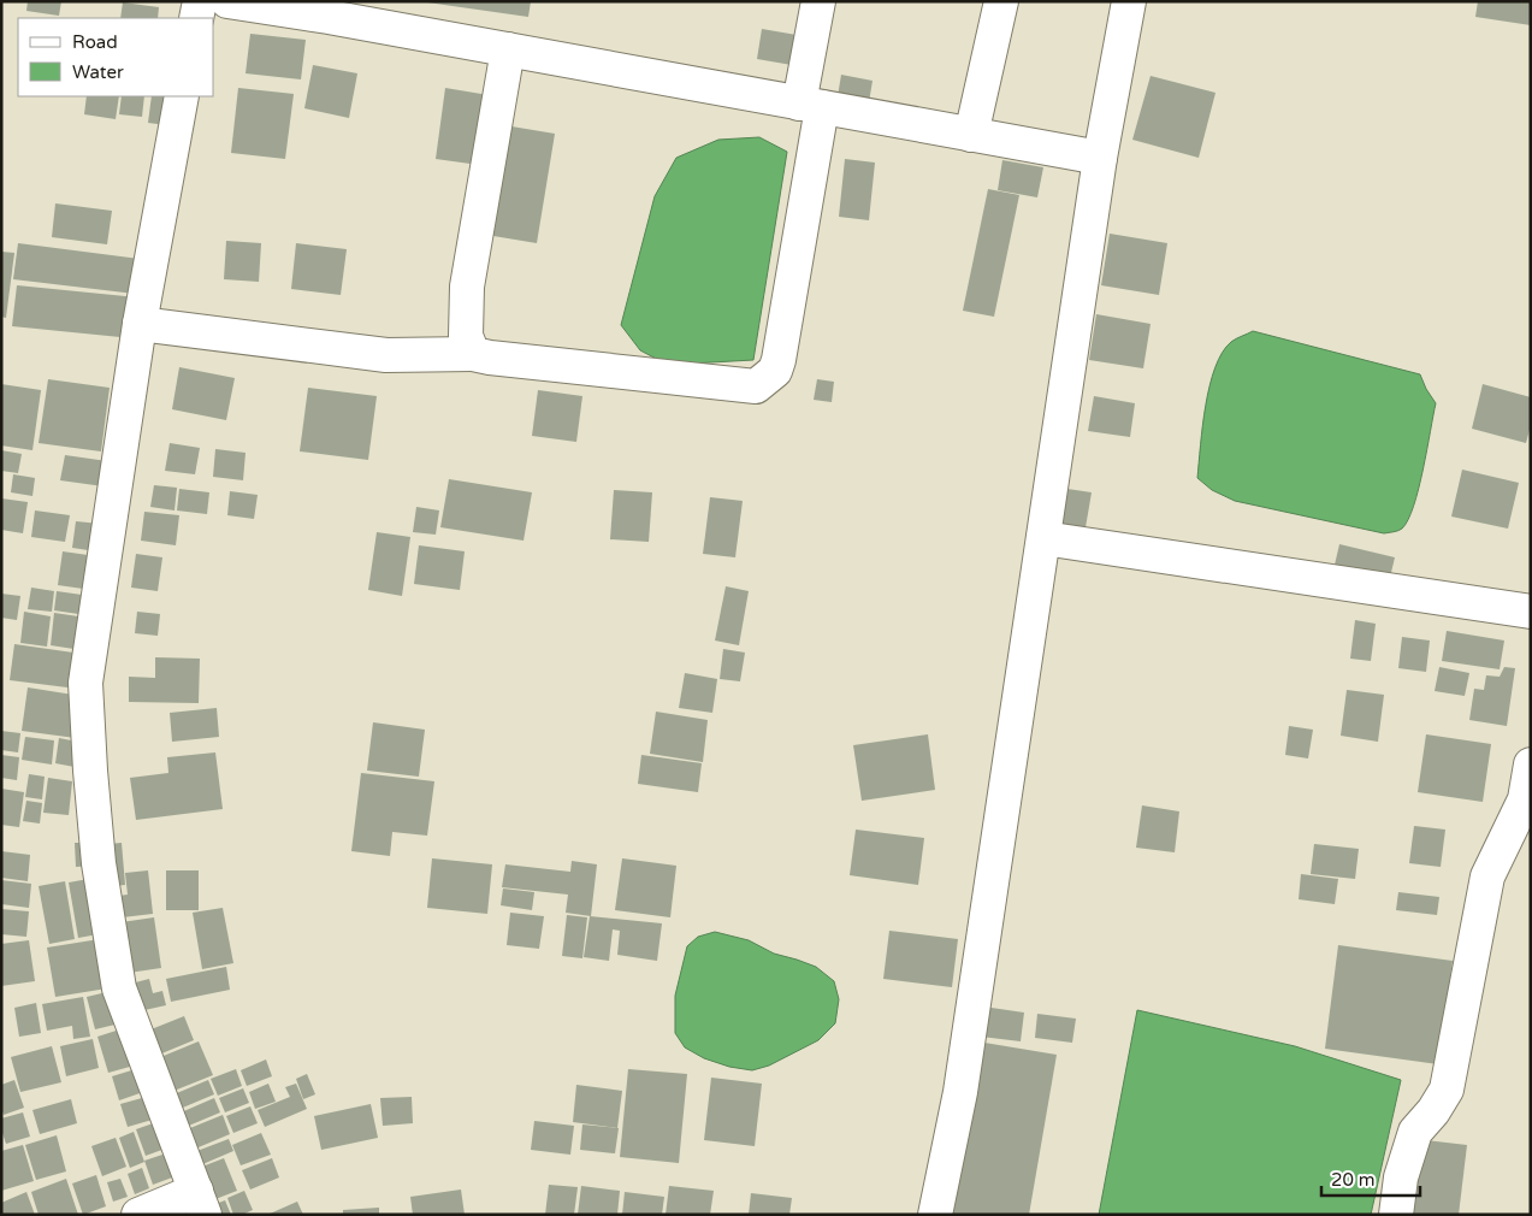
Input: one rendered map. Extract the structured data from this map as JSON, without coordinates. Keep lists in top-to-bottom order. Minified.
{"legend":["Road","Water"],"scale_bar":"20 m"}
